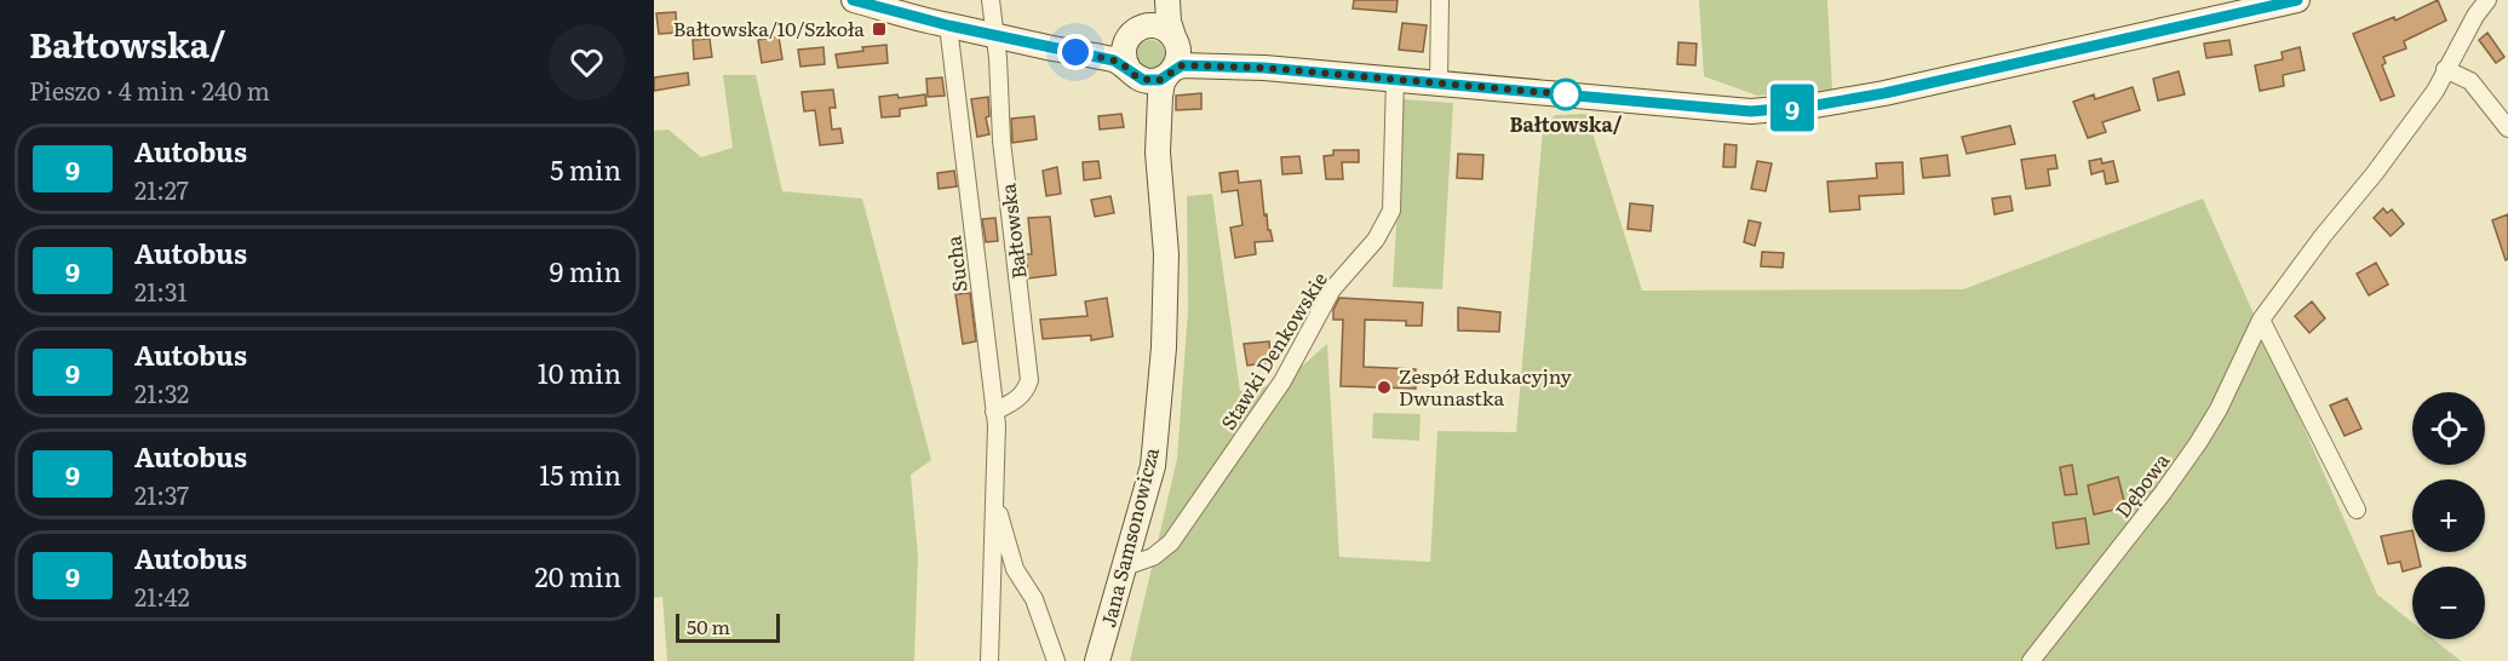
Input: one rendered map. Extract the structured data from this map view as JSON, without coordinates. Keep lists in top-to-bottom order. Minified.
{"streets":{"main road":["Jana Samsonowicza"],"street":["Bałtowska","Sucha","Stawki Denkowskie","Dębowa"]},"crossings":[["Bałtowska","Sucha"],["Stawki Denkowskie","Jana Samsonowicza"]],"places":{"transit":["Bałtowska/10/Szkoła"],"other":["Bałtowska/","Zespół Edukacyjny Dwunastka"]},"lines":["bus line 9"],"scale_bar":"50 m","page":{"heading":["Bałtowska/","Pieszo · 4 min · 240 m"],"on_map":"9","list":[{"mark":"9","name":"Autobus","note":"21:27","value":"5 min"},{"mark":"9","name":"Autobus","note":"21:31","value":"9 min"},{"mark":"9","name":"Autobus","note":"21:32","value":"10 min"},{"mark":"9","name":"Autobus","note":"21:37","value":"15 min"},{"mark":"9","name":"Autobus","note":"21:42","value":"20 min"}],"map_buttons":["+","−"],"scale":"50 m"}}
